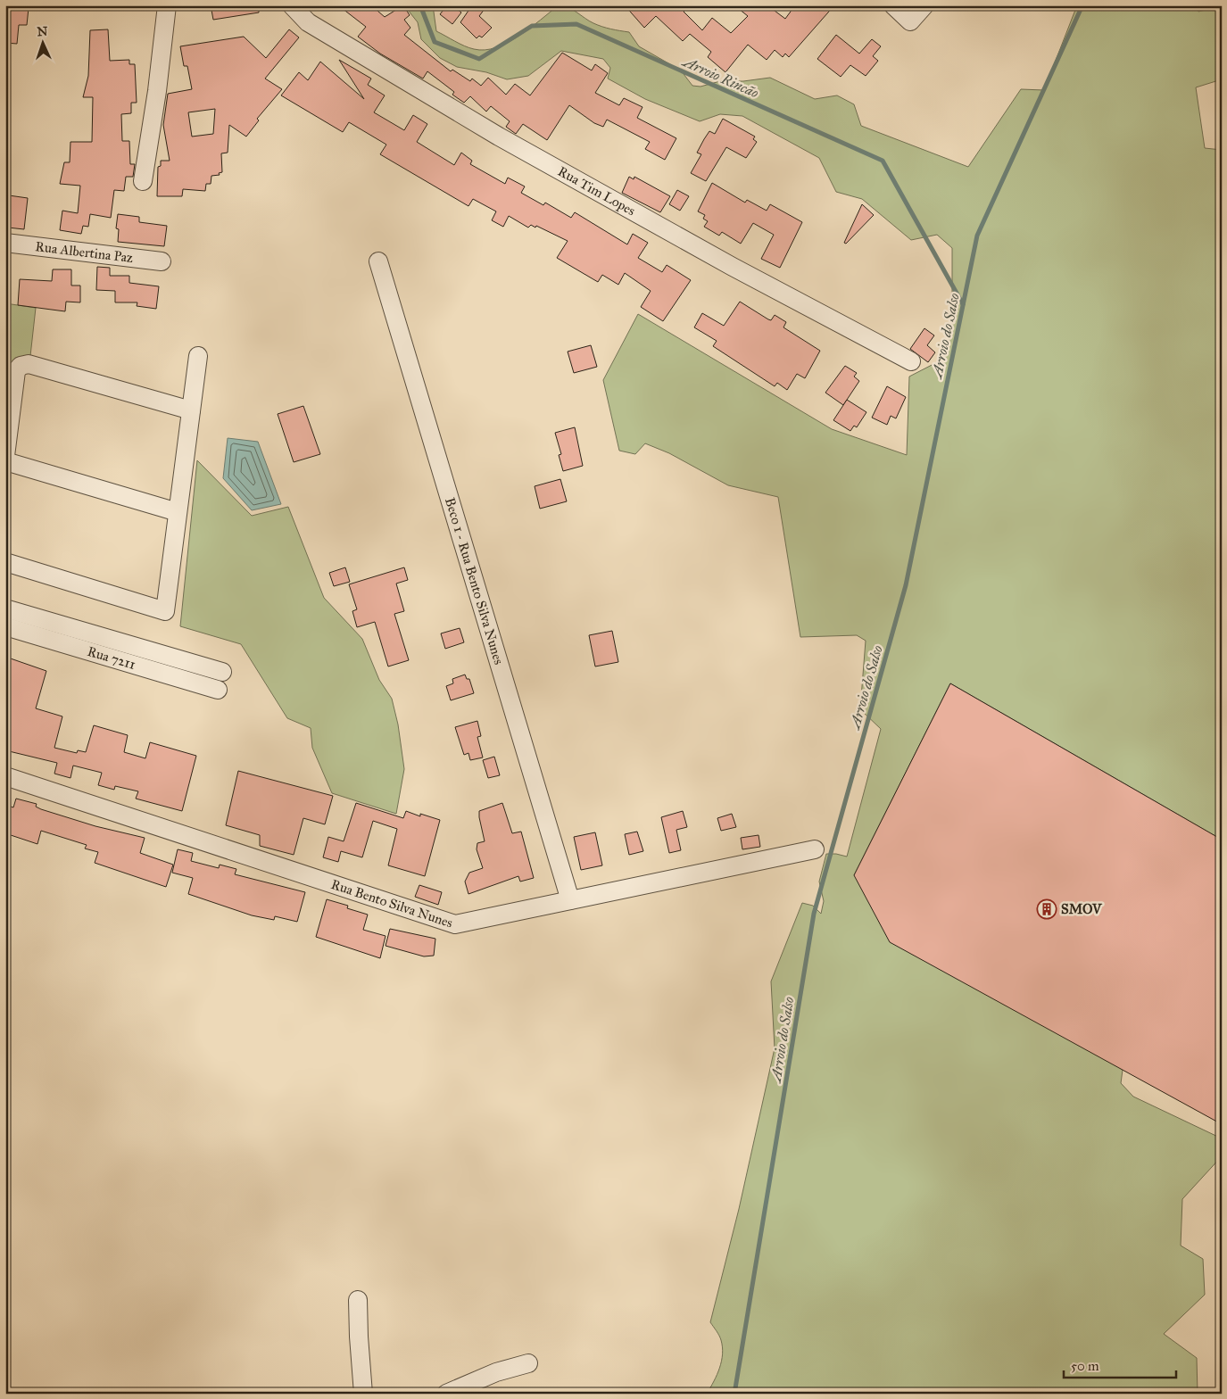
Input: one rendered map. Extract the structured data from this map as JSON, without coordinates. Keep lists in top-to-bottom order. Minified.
{"streets":{"street":["Rua Tim Lopes","Rua Albertina Paz","Beco 1 - Rua Bento Silva Nunes","Rua 7211","Rua Bento Silva Nunes"]},"crossings":[["Beco 1 - Rua Bento Silva Nunes","Rua Bento Silva Nunes"]],"water":["Arroio Rincão","Arroio do Salso"],"places":{"building":["SMOV"]},"scale_bar":"50 m","north":"top"}
